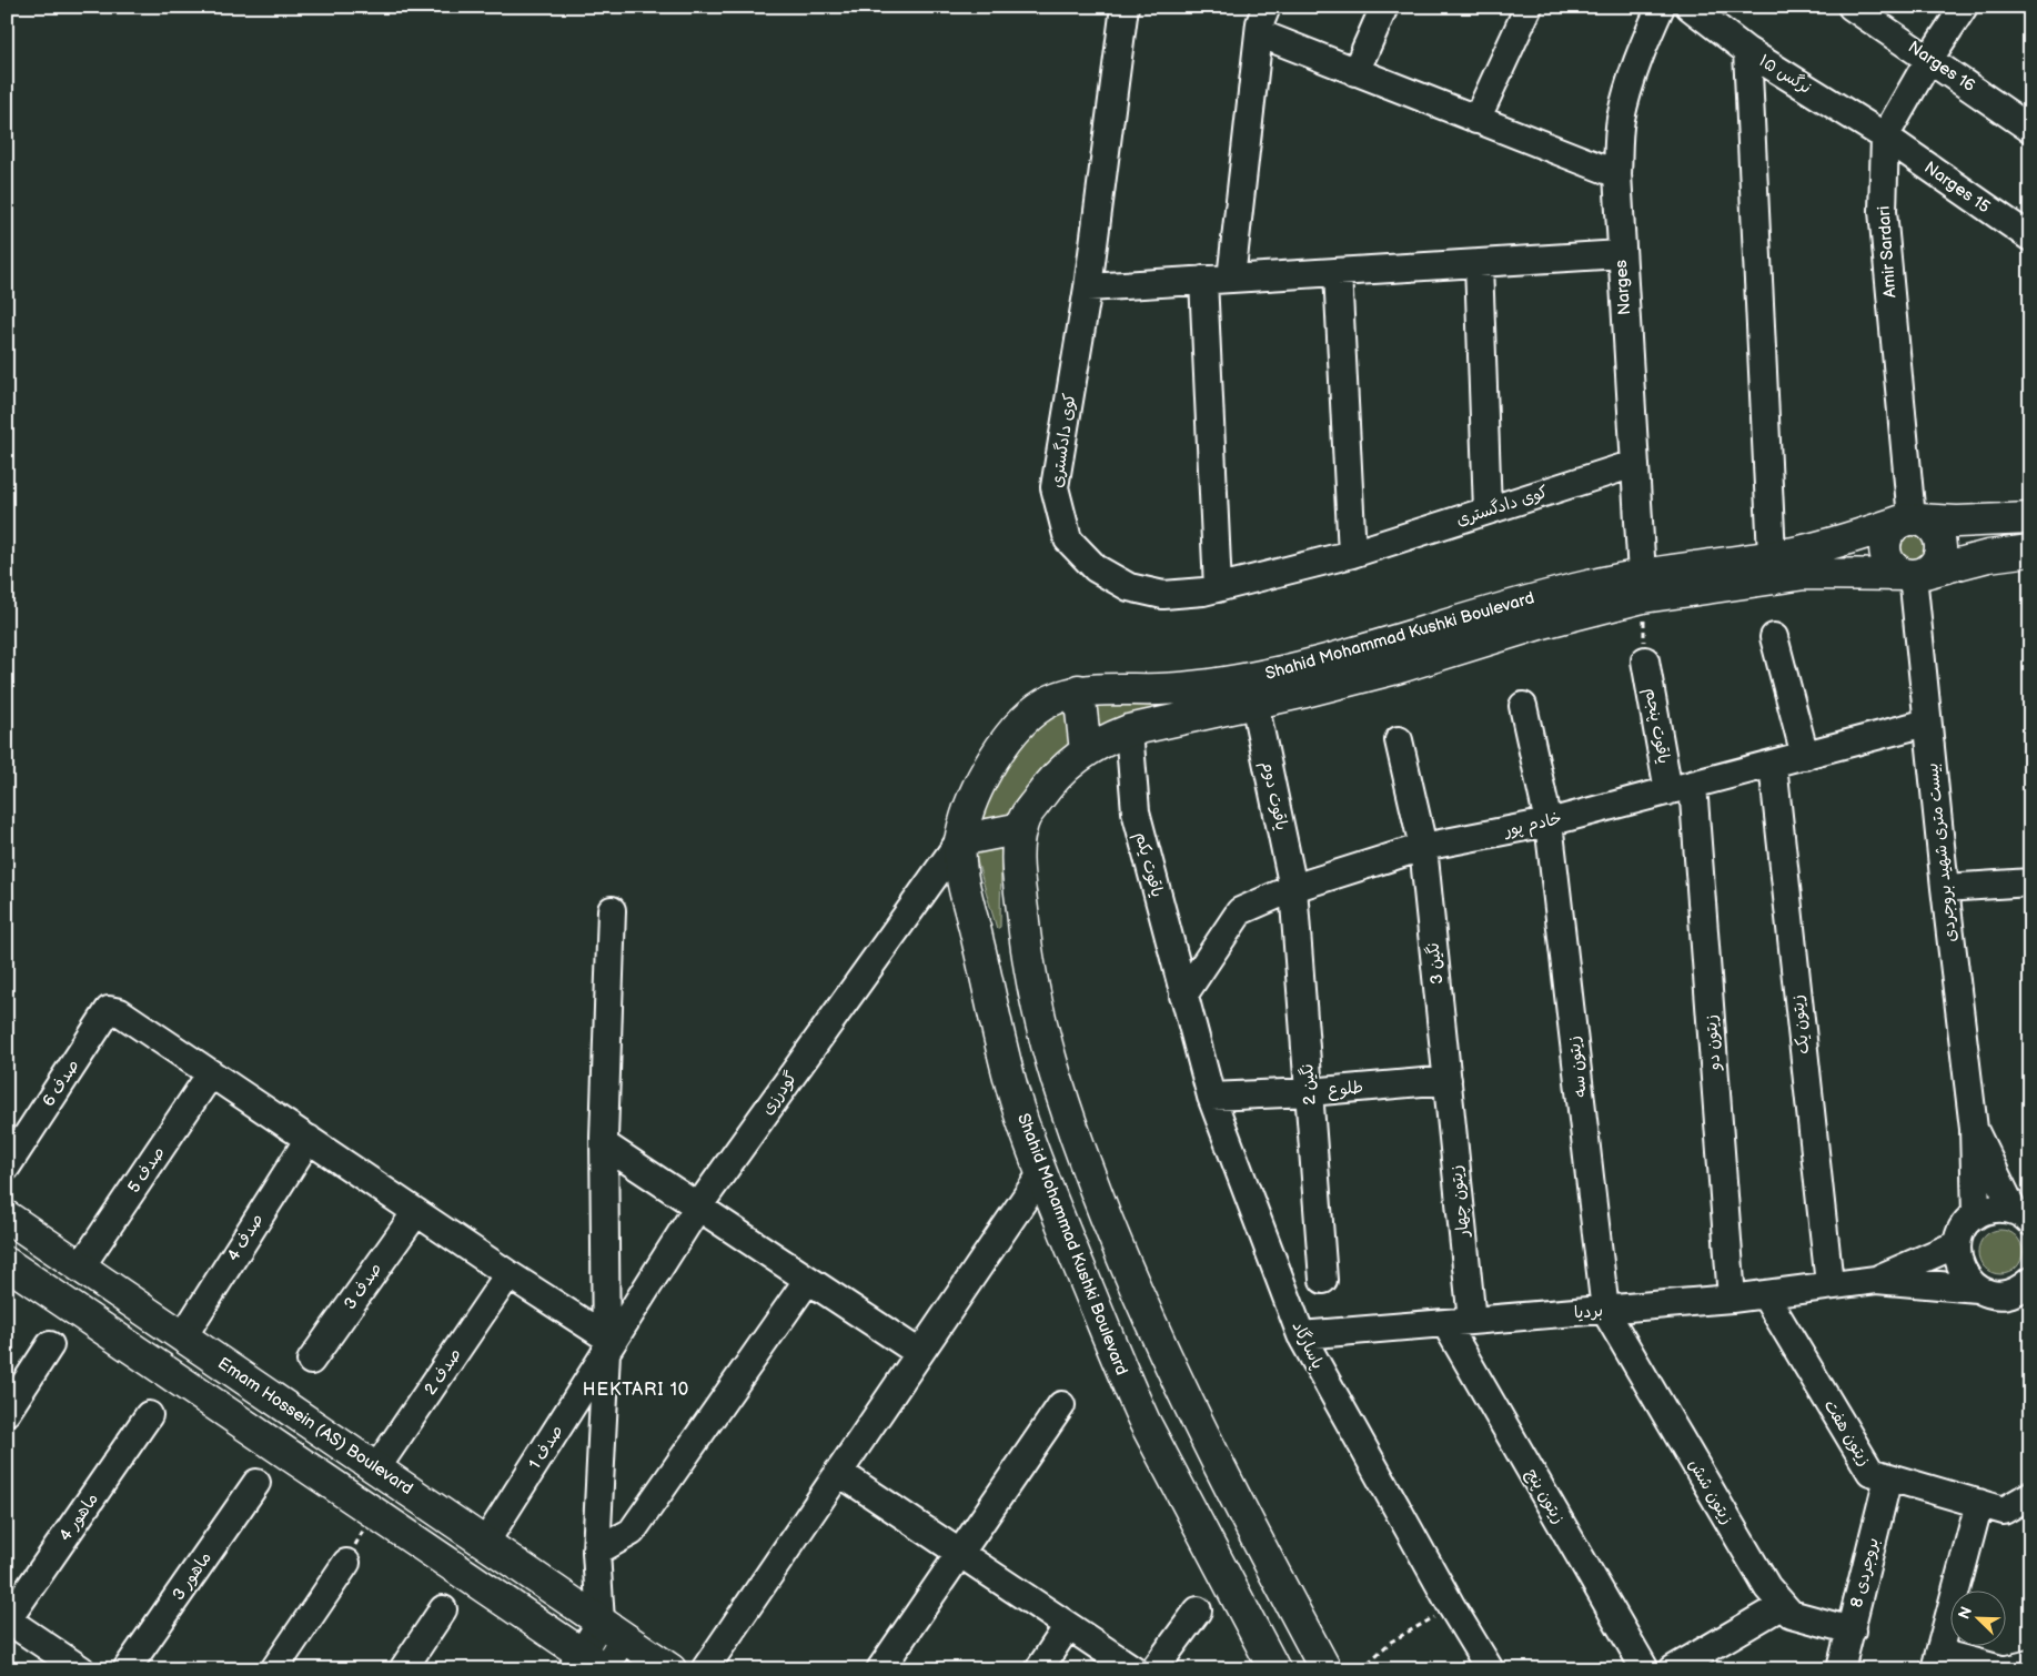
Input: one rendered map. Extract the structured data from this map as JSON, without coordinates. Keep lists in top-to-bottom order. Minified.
{"streets":{"main road":["Shahid Mohammad Kushki Boulevard","Emam Hossein (AS) Boulevard"],"street":["Narges 16","نرگس ۱۵","Narges 15","Amir Sardari","Narges","کوی دادگستری","یاقوت پنجم","یاقوت دوم","خادم پور","بیست متری شهید بروجردی","یاقوت یکم","نگین 3","زیتون یک","زیتون دو","زیتون سه","صدف 6","نگین 2","طلوع","گودرزی","صدف 5","زیتون چهار","صدف 4","صدف 3","بردیا","پاسارگاد","صدف 2","زیتون هفت","صدف 1","زیتون شش","زیتون پنج","ماهور 4","بروجردی 8","ماهور 3"]},"crossings":[["Narges 16","Amir Sardari"],["نرگس ۱۵","Narges 15"],["نرگس ۱۵","Amir Sardari"],["Narges 15","Amir Sardari"],["Amir Sardari","Shahid Mohammad Kushki Boulevard"],["Amir Sardari","بیست متری شهید بروجردی"],["Narges","کوی دادگستری"],["Narges","Shahid Mohammad Kushki Boulevard"],["Shahid Mohammad Kushki Boulevard","یاقوت دوم"],["Shahid Mohammad Kushki Boulevard","بیست متری شهید بروجردی"],["Shahid Mohammad Kushki Boulevard","یاقوت یکم"],["Shahid Mohammad Kushki Boulevard","گودرزی"],["یاقوت پنجم","خادم پور"],["یاقوت پنجم","زیتون دو"],["یاقوت دوم","خادم پور"],["یاقوت دوم","نگین 2"],["خادم پور","بیست متری شهید بروجردی"],["خادم پور","یاقوت یکم"],["خادم پور","نگین 3"],["خادم پور","زیتون یک"],["خادم پور","زیتون دو"],["خادم پور","زیتون سه"],["خادم پور","نگین 2"],["خادم پور","پاسارگاد"],["یاقوت یکم","پاسارگاد"],["نگین 3","طلوع"],["نگین 3","زیتون چهار"],["زیتون یک","بردیا"],["زیتون دو","بردیا"],["زیتون سه","بردیا"],["زیتون سه","زیتون شش"],["صدف 6","صدف 5"],["نگین 2","طلوع"],["طلوع","زیتون چهار"],["طلوع","پاسارگاد"],["گودرزی","صدف 1"],["صدف 5","Emam Hossein (AS) Boulevard"],["زیتون چهار","بردیا"],["صدف 4","Emam Hossein (AS) Boulevard"],["بردیا","پاسارگاد"],["بردیا","زیتون هفت"],["بردیا","زیتون شش"],["بردیا","زیتون پنج"],["صدف 2","Emam Hossein (AS) Boulevard"],["Emam Hossein (AS) Boulevard","صدف 1"],["زیتون هفت","بروجردی 8"],["زیتون شش","بروجردی 8"]],"districts":["HEKTARI 10"],"north":"top left"}
